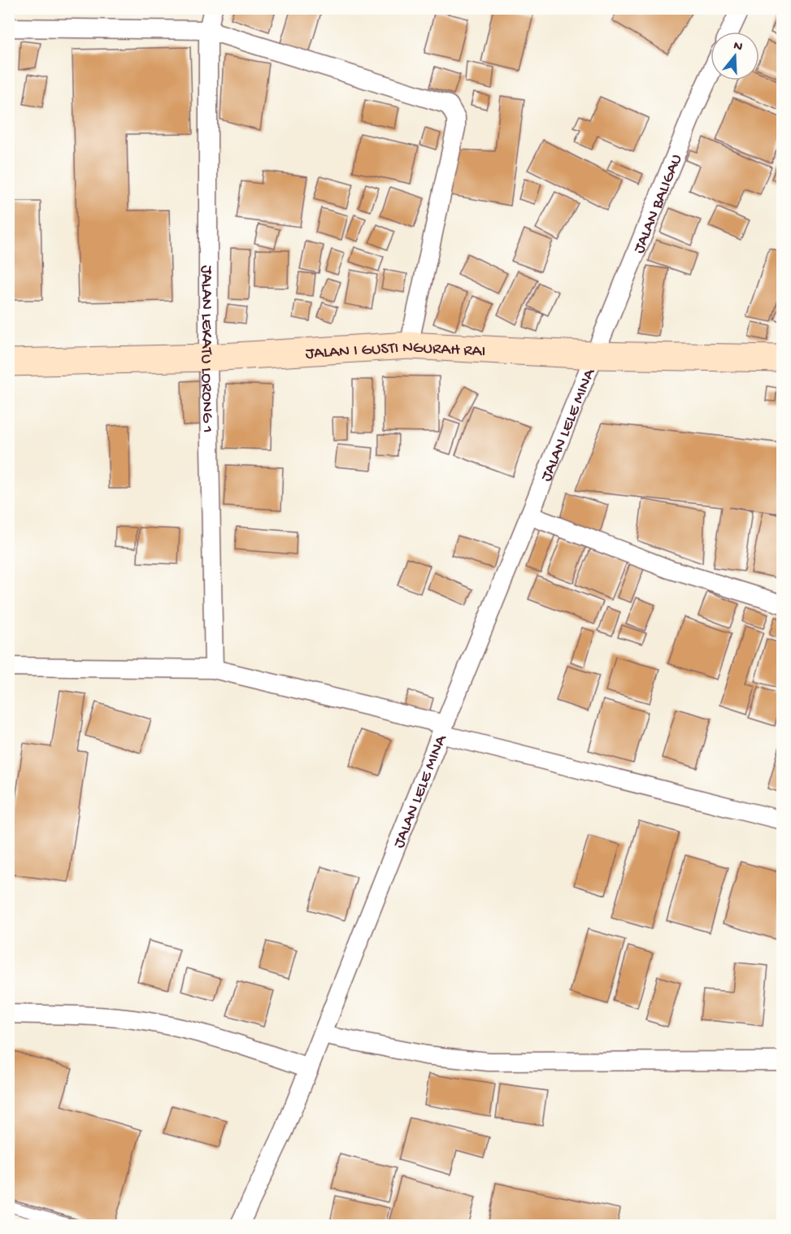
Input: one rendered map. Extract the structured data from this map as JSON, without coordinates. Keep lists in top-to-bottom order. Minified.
{"streets":{"main road":["JALAN I GUSTI NGURAH RAI"],"street":["JALAN BALIGAU","JALAN LEKATU LORONG 1","JALAN LELE MINA"]},"crossings":[["JALAN BALIGAU","JALAN I GUSTI NGURAH RAI"],["JALAN BALIGAU","JALAN LELE MINA"],["JALAN LEKATU LORONG 1","JALAN I GUSTI NGURAH RAI"],["JALAN I GUSTI NGURAH RAI","JALAN LELE MINA"]],"north":"top"}
